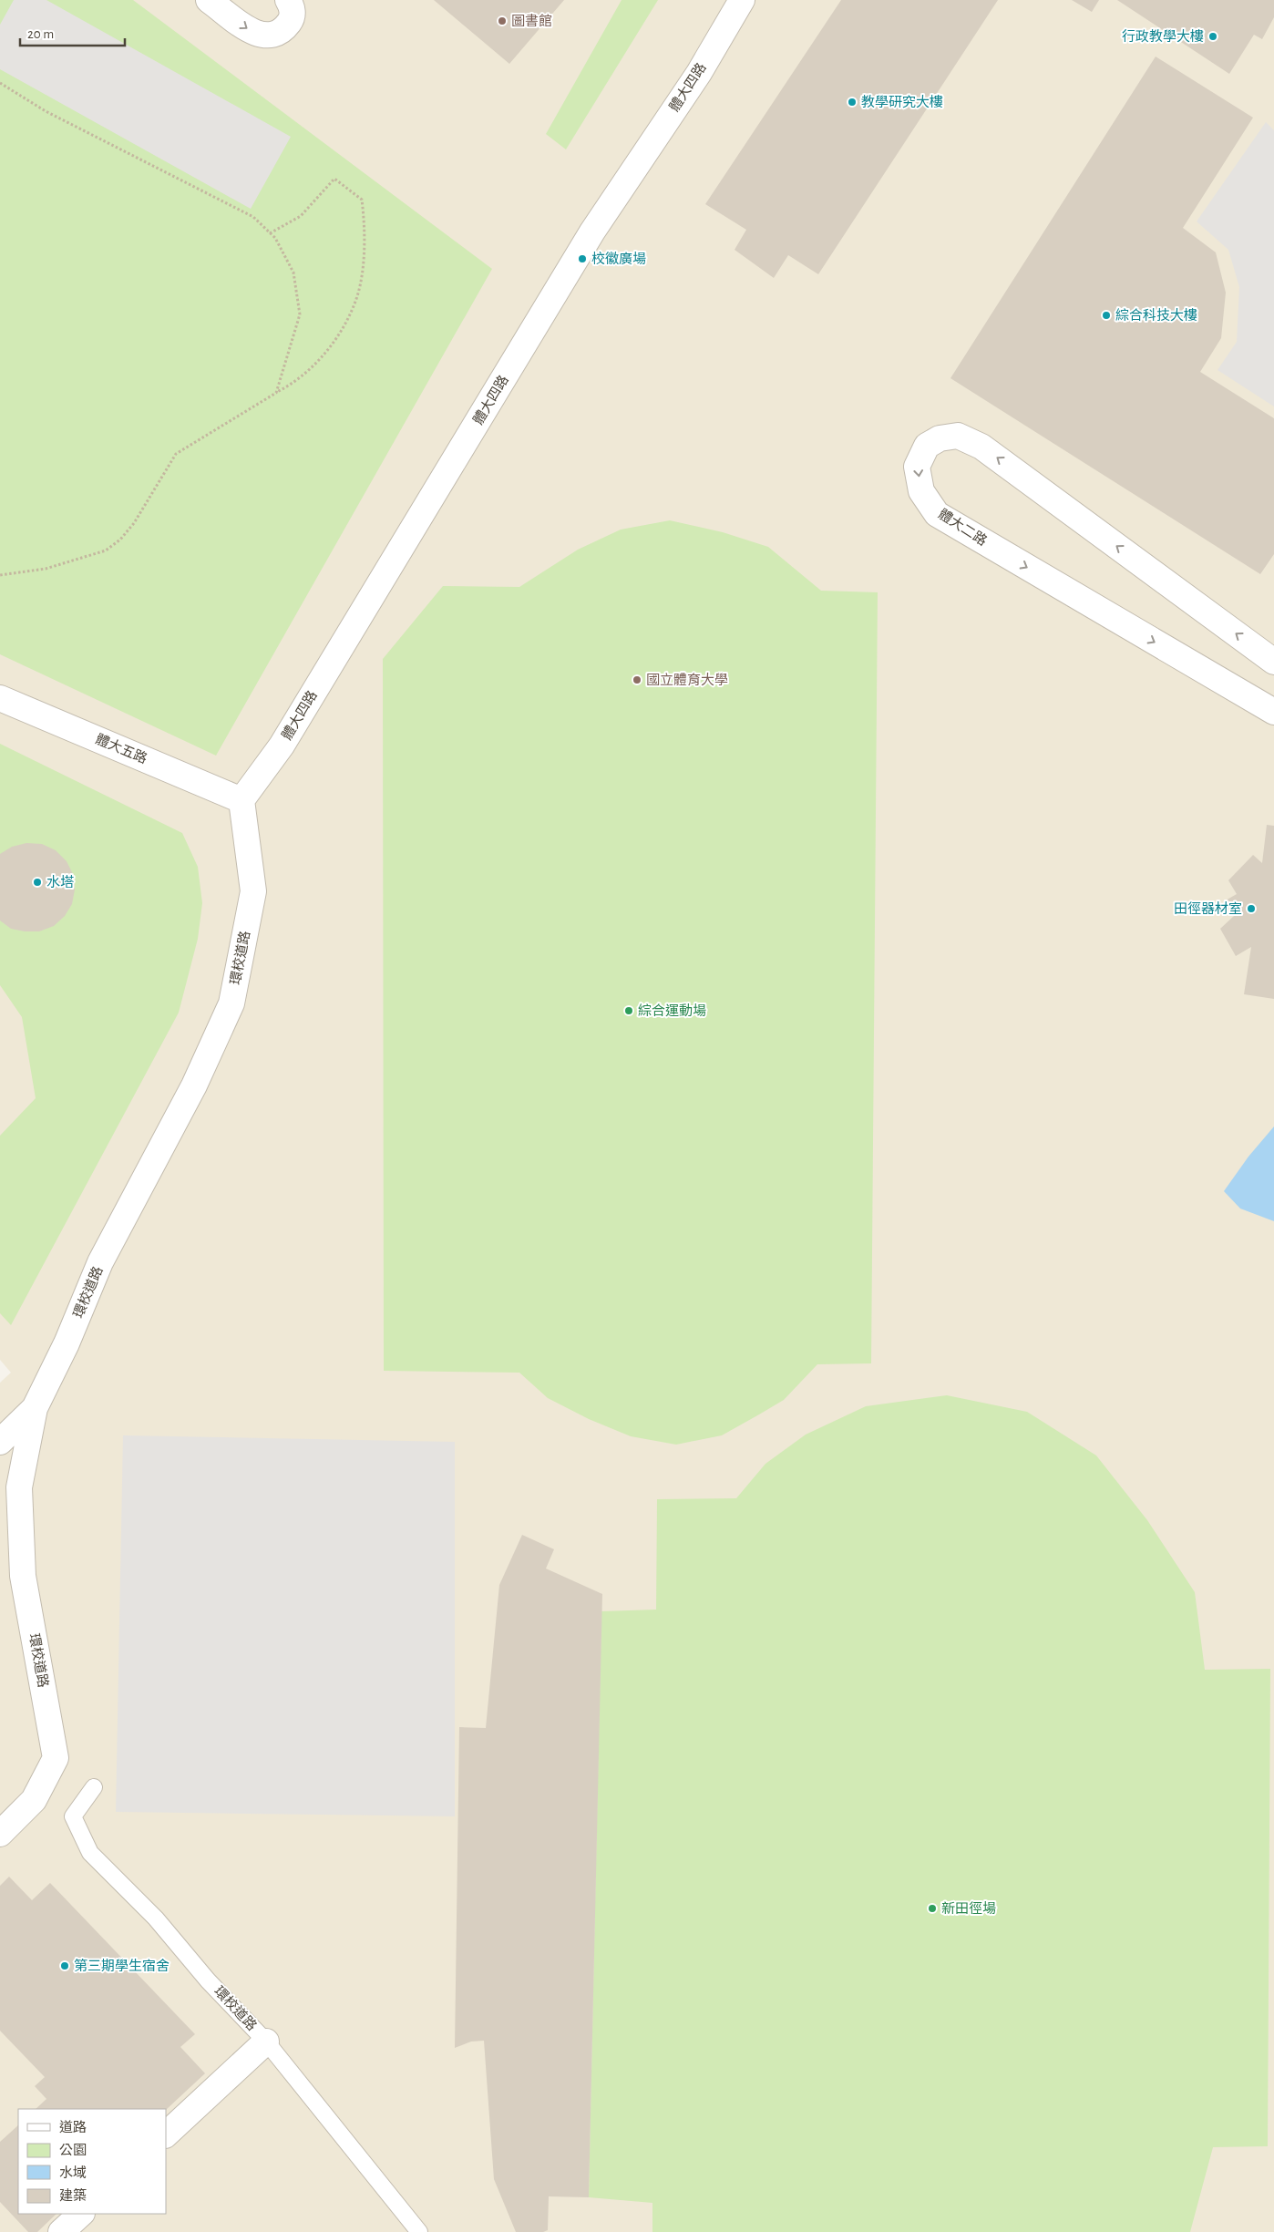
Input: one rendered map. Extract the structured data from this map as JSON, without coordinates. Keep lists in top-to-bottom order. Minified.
{"streets":{"street":["體大四路","體大二路","體大五路","環校道路"]},"crossings":[["體大四路","體大五路"],["體大四路","環校道路"],["體大五路","環校道路"]],"places":["圖書館","行政教學大樓","教學研究大樓","校徽廣場","綜合科技大樓","國立體育大學","水塔","田徑器材室","綜合運動場","新田徑場","第三期學生宿舍"],"legend":["道路","公園","水域","建築"],"scale_bar":"20 m"}
